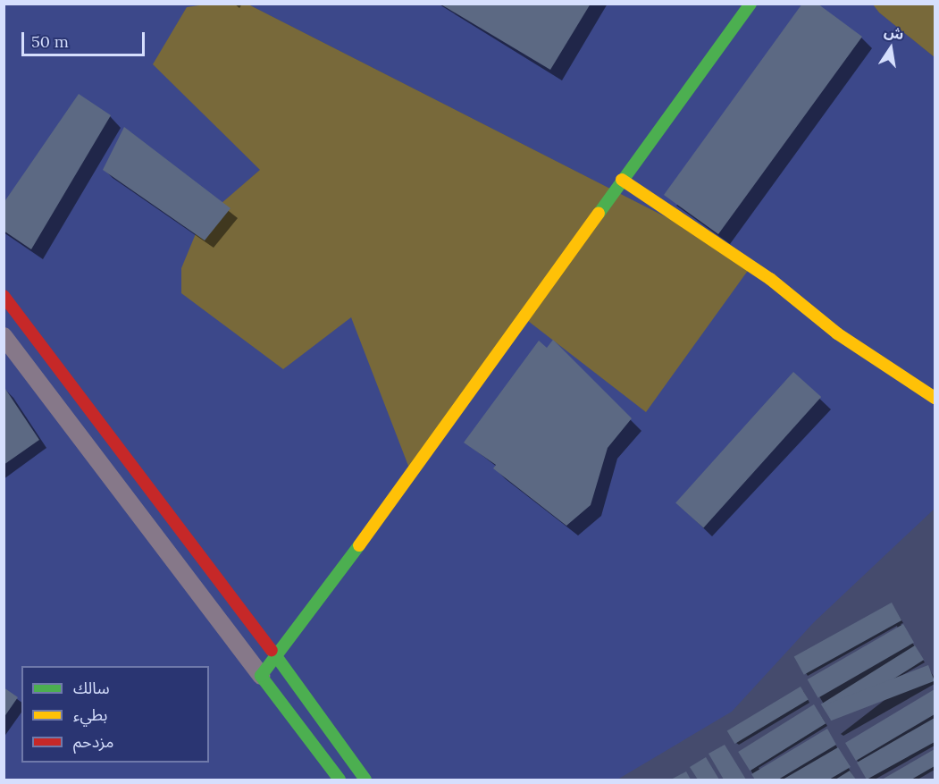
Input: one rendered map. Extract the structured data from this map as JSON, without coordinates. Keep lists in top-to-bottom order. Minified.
{"legend":["سالك","بطيء","مزدحم"],"scale_bar":"50 m","north":"top"}
